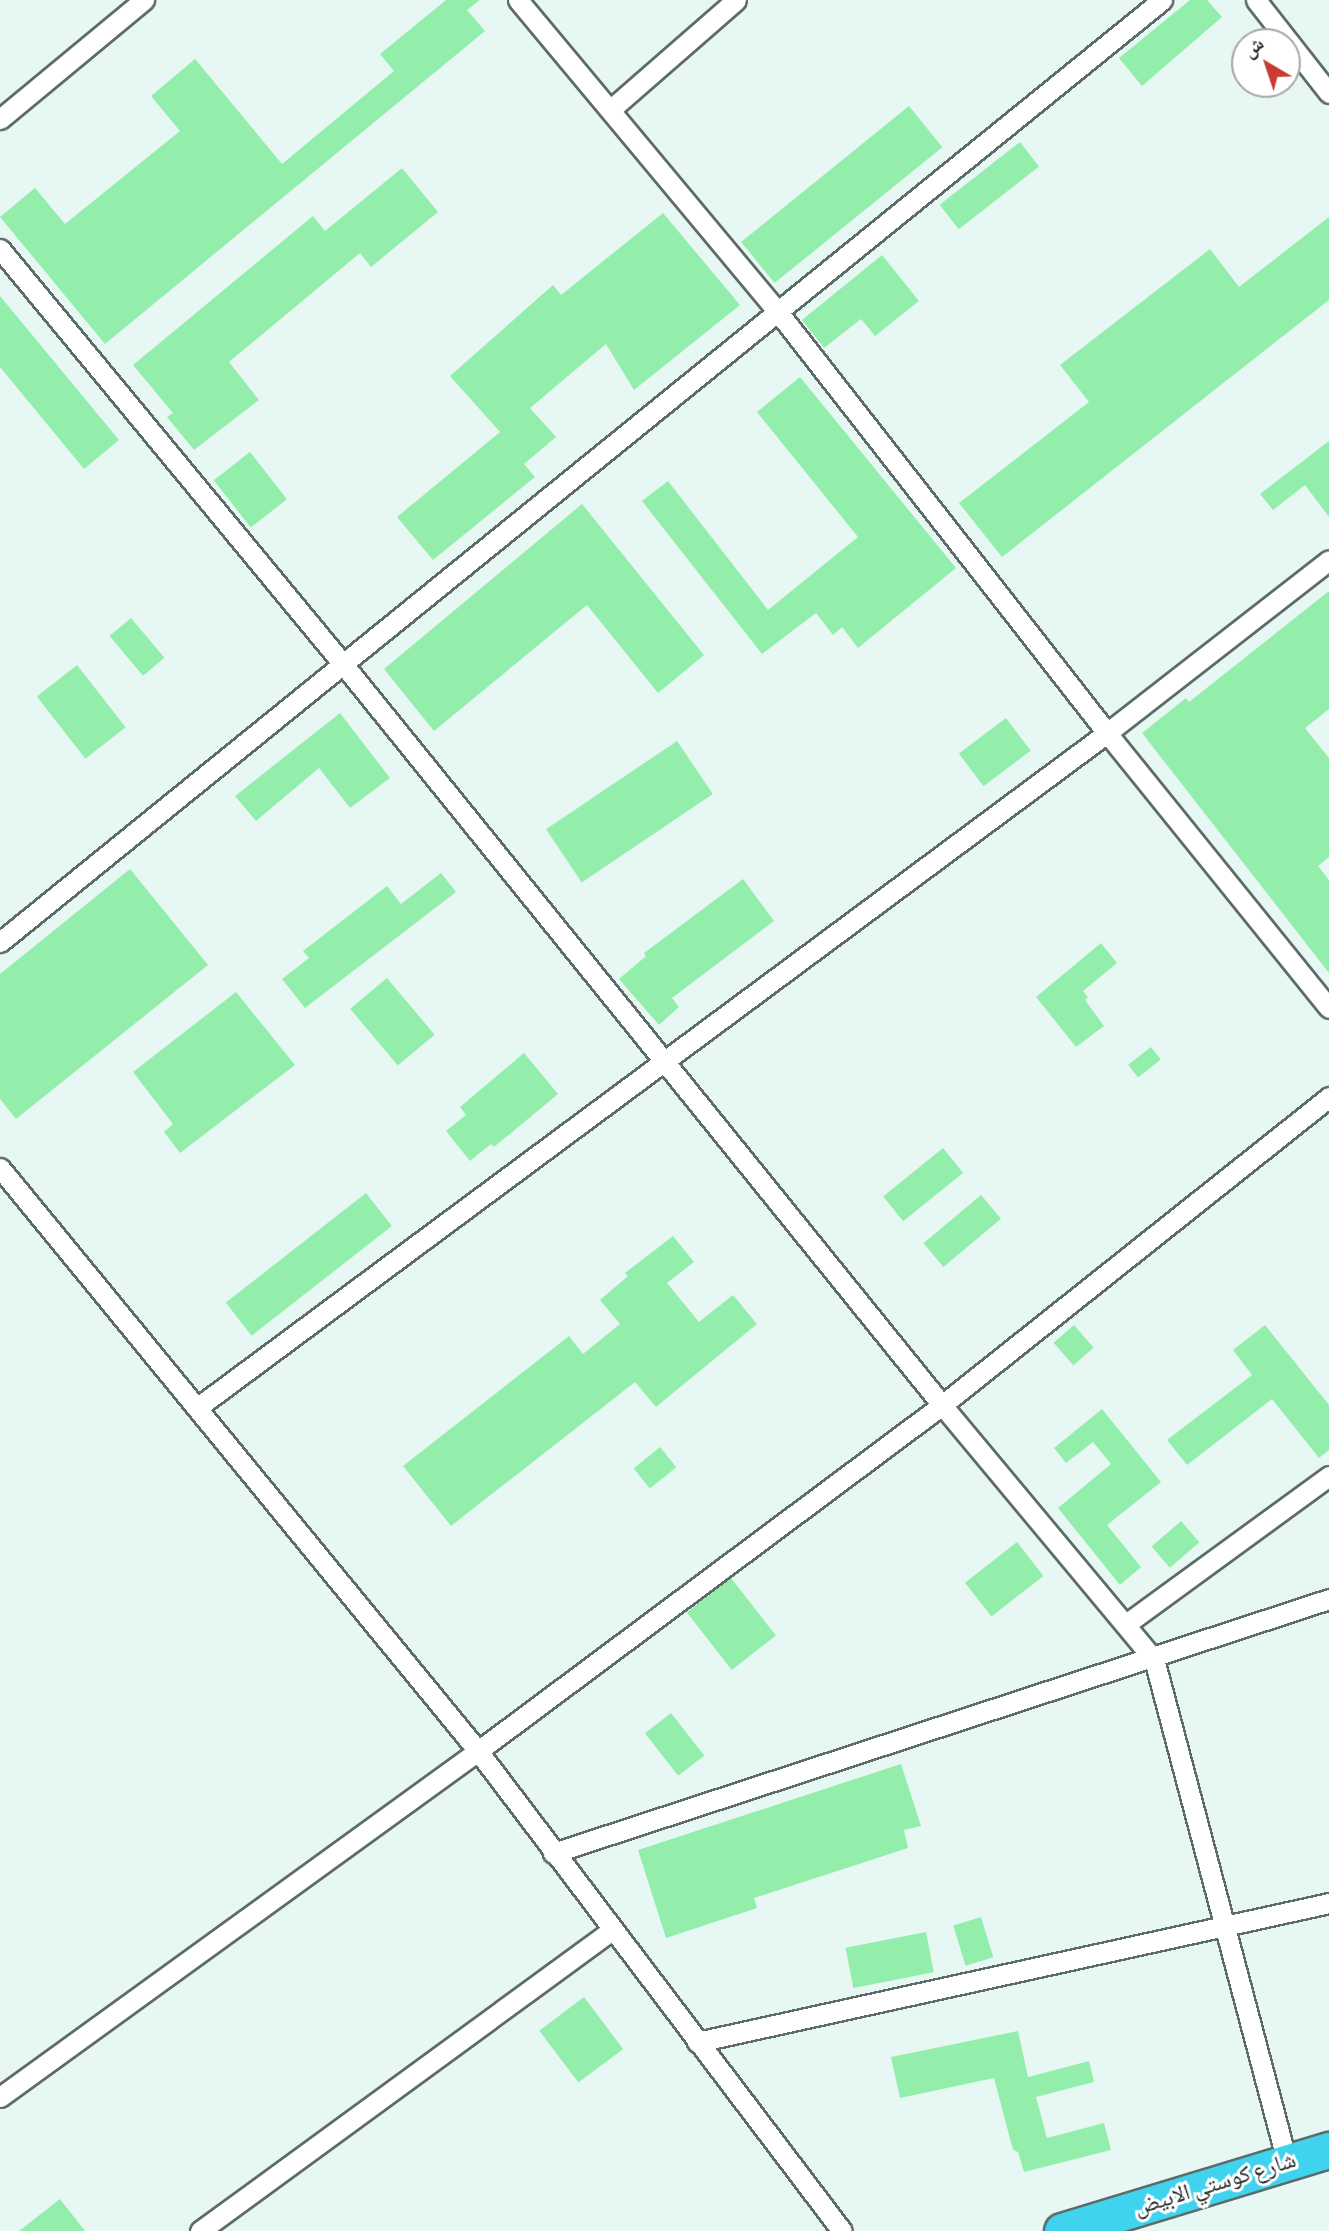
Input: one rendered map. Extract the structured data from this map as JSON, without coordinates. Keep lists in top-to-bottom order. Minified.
{"streets":{"highway":["شارع كوستي الابيض"]},"north":"top left"}
